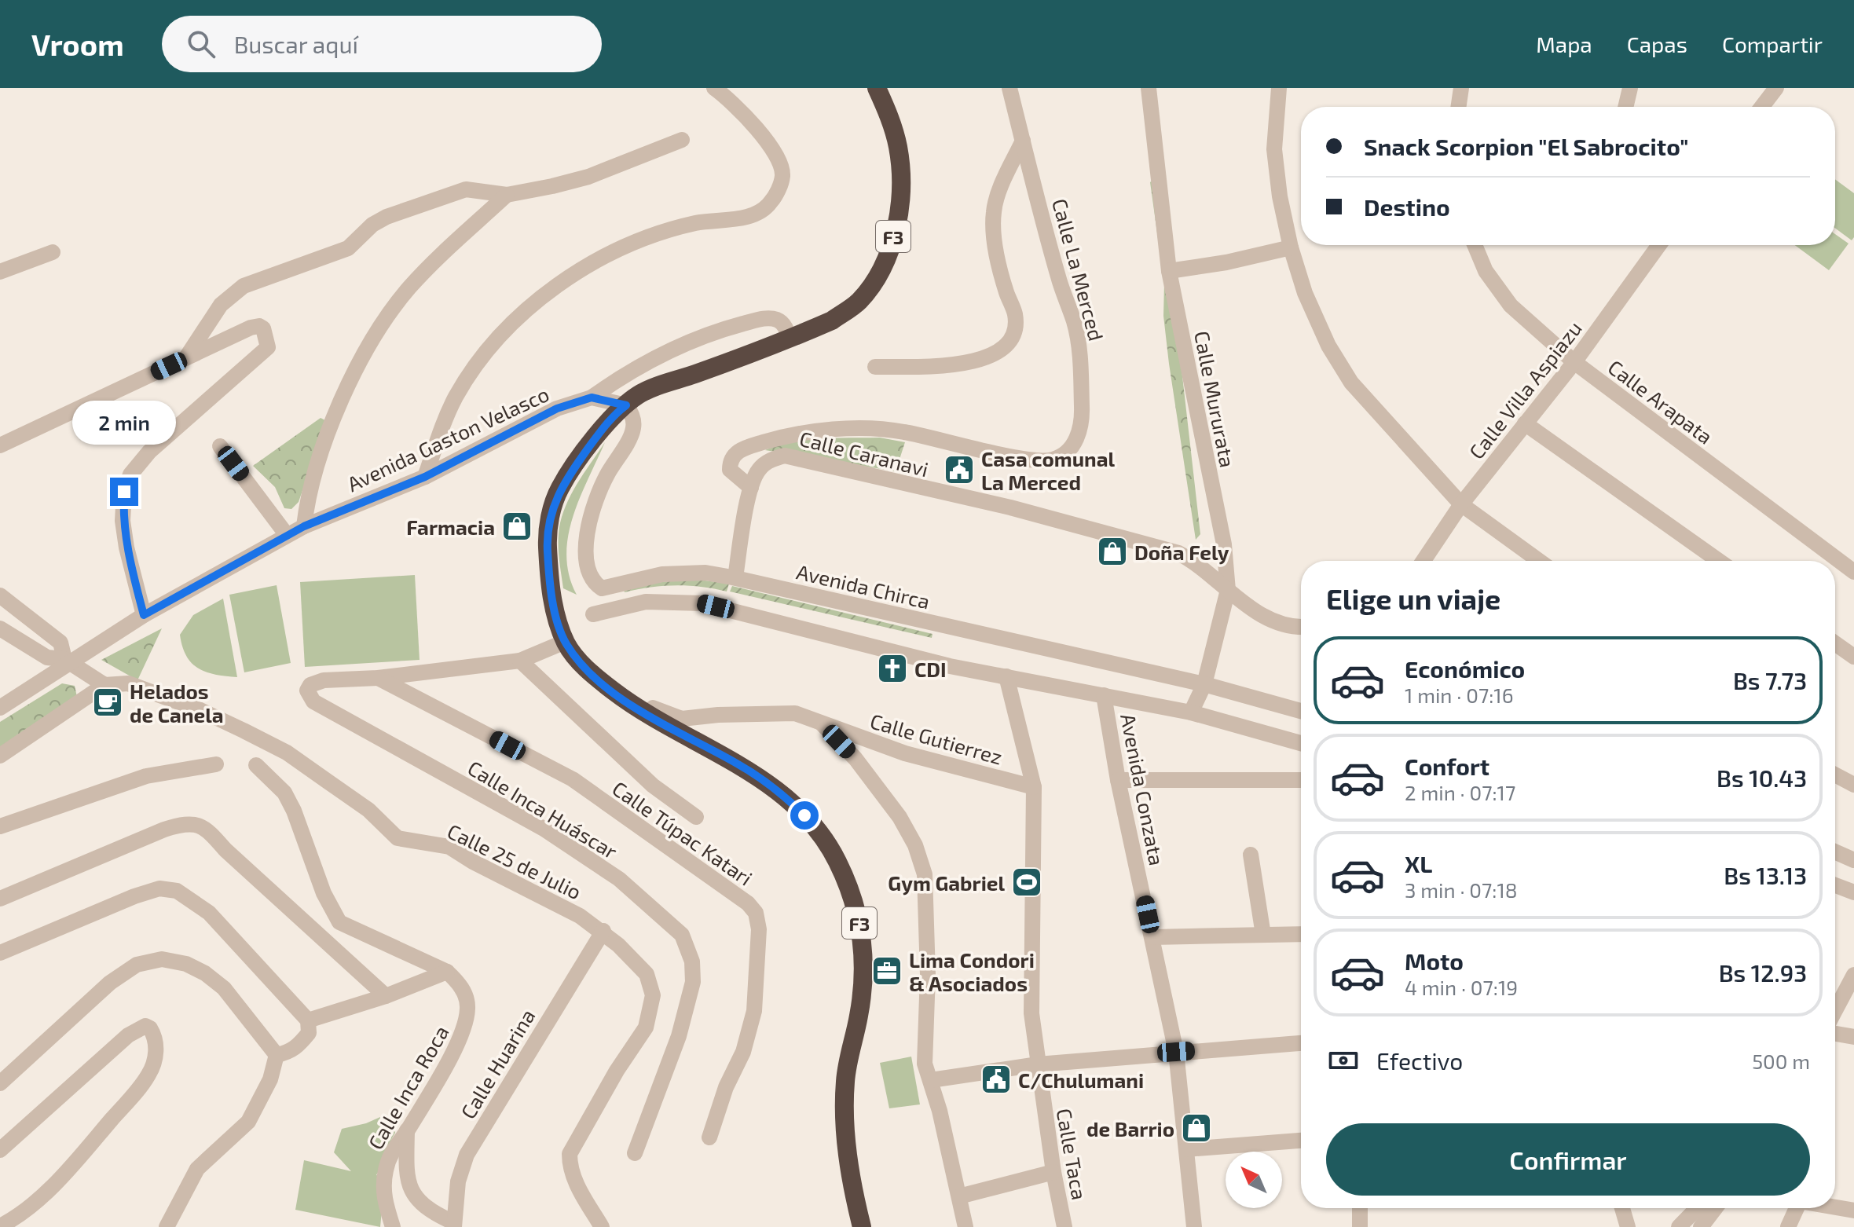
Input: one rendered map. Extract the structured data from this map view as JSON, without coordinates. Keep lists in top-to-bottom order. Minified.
{"streets":{"highway":["F3"],"street":["Calle La Merced","Calle Villa Aspiazu","Calle Mururata","Calle Arapata","Avenida Gaston Velasco","Calle Caranavi","Avenida Chirca","Calle Gutierrez","Avenida Conzata","Calle Inca Huáscar","Calle Túpac Katari","Calle 25 de Julio","Calle Huarina","Calle Inca Roca","Calle Taca"]},"crossings":[["F3","Avenida Chirca"],["F3","Calle Gutierrez"],["Calle La Merced","Calle Caranavi"],["Calle Villa Aspiazu","Calle Arapata"],["Calle Mururata","Calle Caranavi"],["Calle Mururata","Avenida Chirca"],["Avenida Gaston Velasco","Calle 25 de Julio"],["Calle Caranavi","Avenida Chirca"],["Calle Gutierrez","Calle Taca"],["Calle Inca Huáscar","Calle Túpac Katari"],["Calle 25 de Julio","Calle Huarina"]],"places":{"public building":["Casa comunal La Merced","C/Chulumani"],"shop":["Farmacia","Doña Fely","de Barrio"],"church":["CDI"],"cafe":["Helados de Canela"],"sports":["Gym Gabriel"],"office":["Lima Condori & Asociados"]},"north":"top left","page":{"header":"Vroom","search":"Buscar aquí","nav":["Mapa","Capas","Compartir"],"banner":["Snack Scorpion \"El Sabrocito\"","Destino"],"bubble":"2 min","heading":"Elige un viaje","list":[{"name":"Económico","note":"1 min · 07:16","value":"Bs 7.73"},{"name":"Confort","note":"2 min · 07:17","value":"Bs 10.43"},{"name":"XL","note":"3 min · 07:18","value":"Bs 13.13"},{"name":"Moto","note":"4 min · 07:19","value":"Bs 12.93"}],"pay":["Efectivo","500 m"],"buttons":"Confirmar"}}
